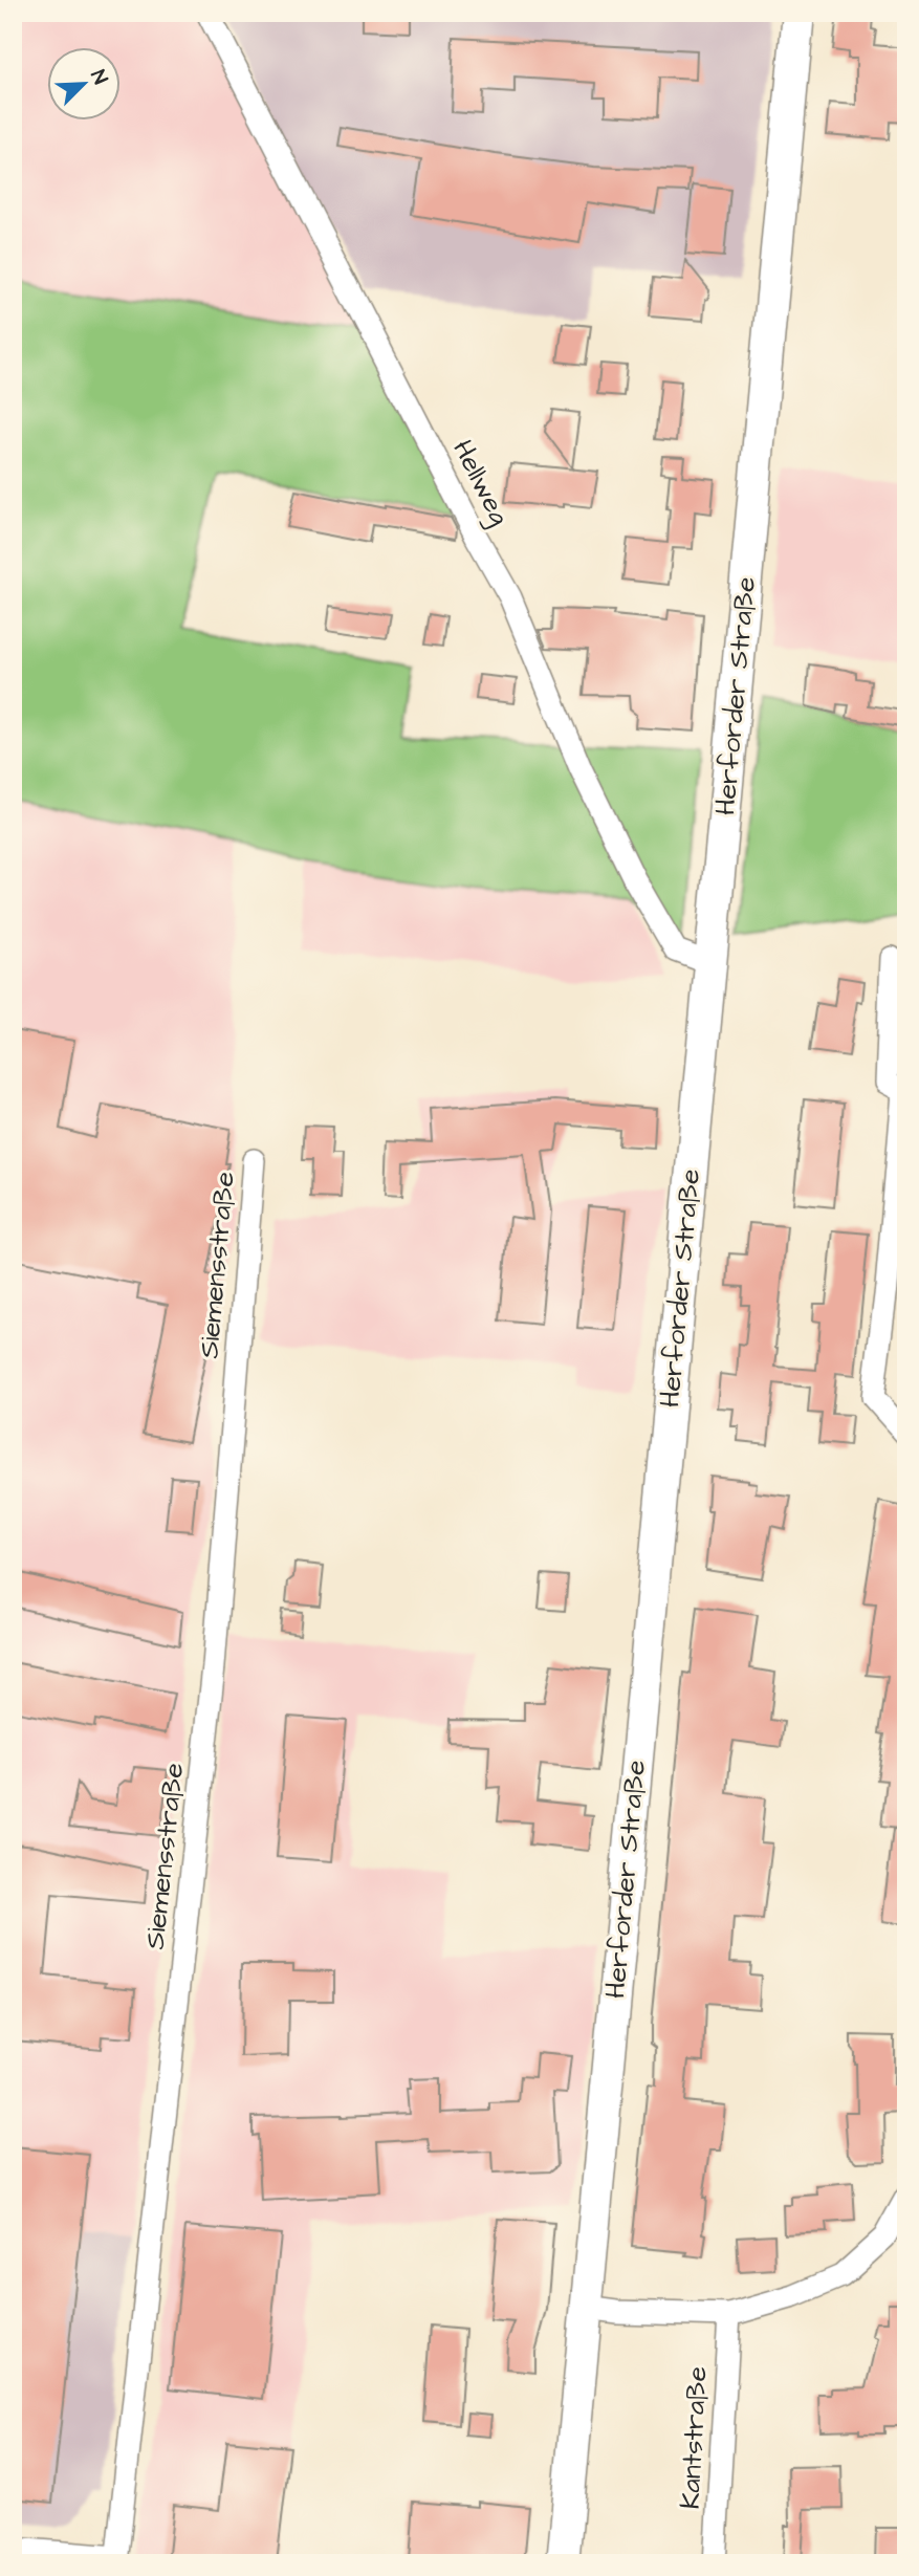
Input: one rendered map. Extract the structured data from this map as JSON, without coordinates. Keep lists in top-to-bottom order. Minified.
{"streets":{"main road":["Herforder Straße"],"street":["Hellweg","Siemensstraße","Kantstraße"]},"crossings":[["Hellweg","Herforder Straße"]],"north":"top right"}
